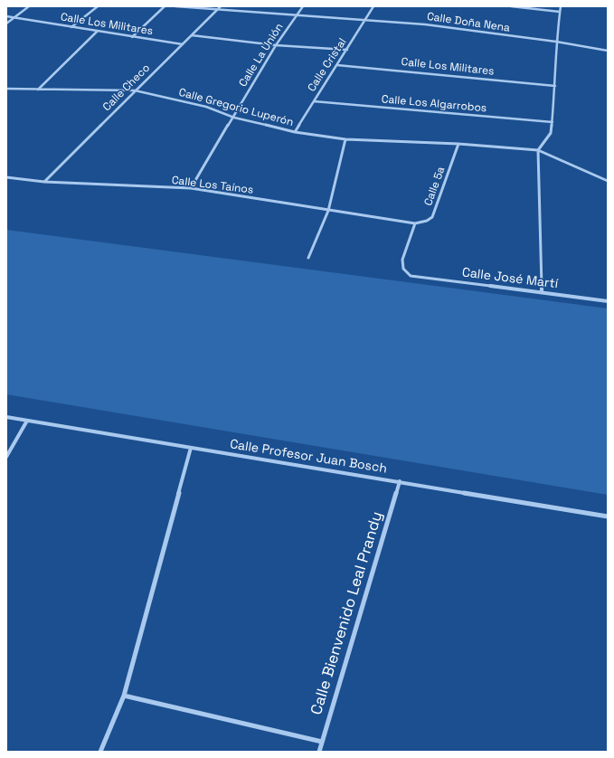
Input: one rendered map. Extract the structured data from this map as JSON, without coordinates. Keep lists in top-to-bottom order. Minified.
{"streets":{"street":["Calle Doña Nena","Calle Los Militares","Calle La Unión","Calle Cristal","Calle Checo","Calle Los Algarrobos","Calle Gregorio Luperón","Calle Los Taínos","Calle 5a","Calle José Martí","Calle Profesor Juan Bosch","Calle Bienvenido Leal Prandy"]},"crossings":[["Calle Doña Nena","Calle La Unión"],["Calle Doña Nena","Calle Cristal"],["Calle Doña Nena","Calle Checo"],["Calle Los Militares","Calle Cristal"],["Calle Los Militares","Calle Checo"],["Calle La Unión","Calle Gregorio Luperón"],["Calle La Unión","Calle Los Taínos"],["Calle Cristal","Calle Los Algarrobos"],["Calle Cristal","Calle Gregorio Luperón"],["Calle Checo","Calle Gregorio Luperón"],["Calle Checo","Calle Los Taínos"],["Calle Gregorio Luperón","Calle 5a"],["Calle Los Taínos","Calle 5a"],["Calle Los Taínos","Calle José Martí"],["Calle 5a","Calle José Martí"],["Calle Profesor Juan Bosch","Calle Bienvenido Leal Prandy"]]}
